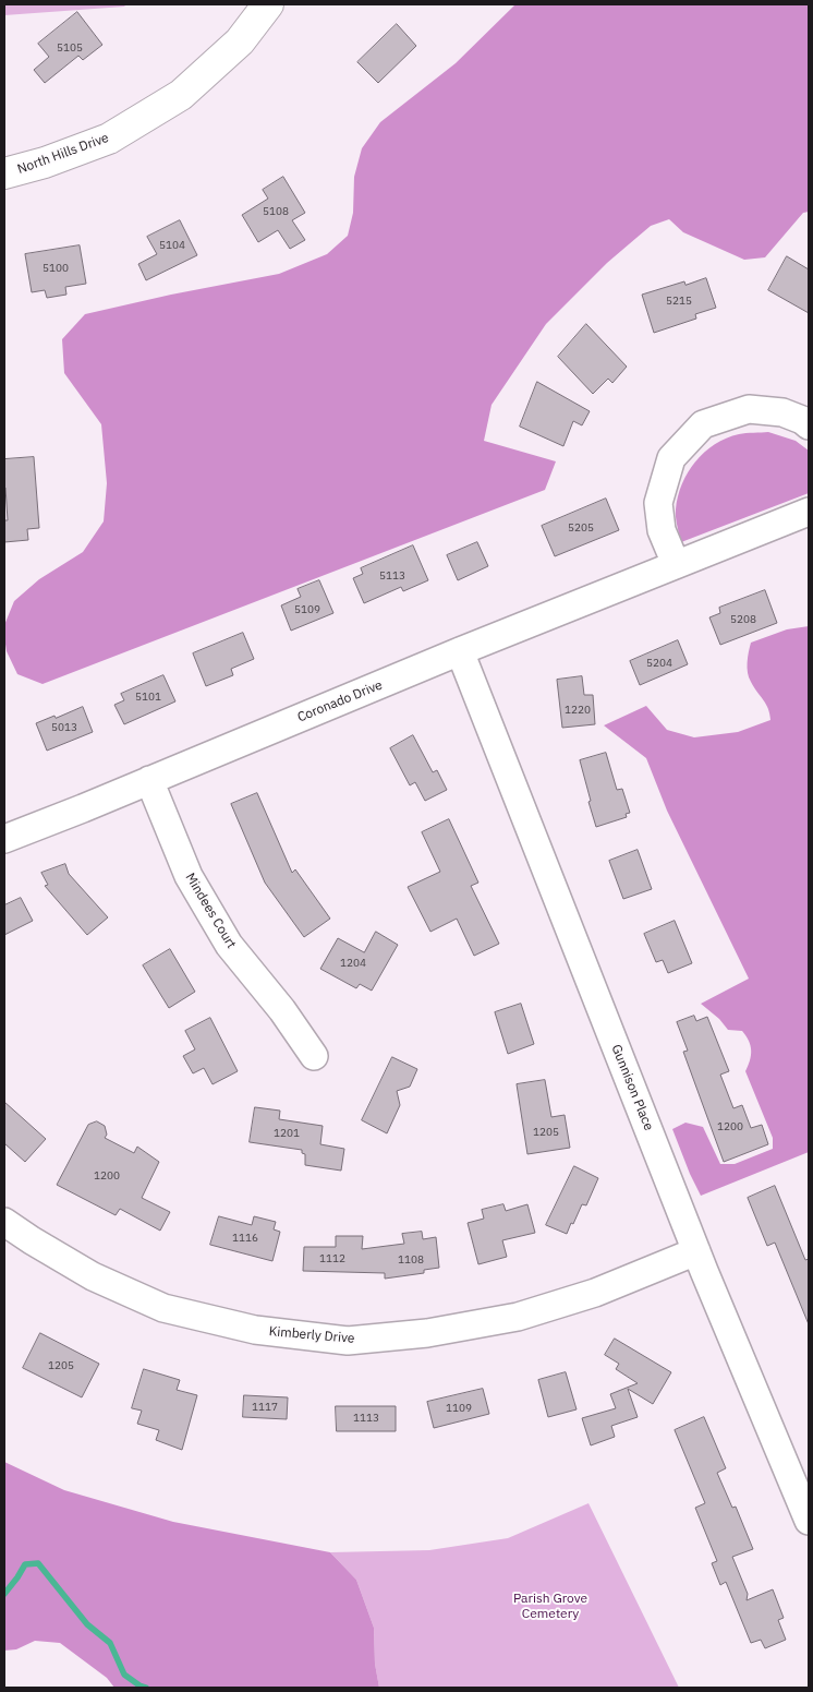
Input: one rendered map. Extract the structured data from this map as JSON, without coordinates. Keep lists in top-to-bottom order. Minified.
{"streets":{"main road":["North Hills Drive"],"street":["Coronado Drive","Mindees Court","Gunnison Place","Kimberly Drive"]},"crossings":[["Coronado Drive","Mindees Court"],["Coronado Drive","Gunnison Place"],["Gunnison Place","Kimberly Drive"]],"parks":["Parish Grove Cemetery"],"house_numbers":["5105","5108","5104","5100","5215","5205","5113","5109","5208","5204","5101","1220","5013","1204","1200","1205","1201","1200","1116","1112","1108","1205","1117","1109","1113"]}
